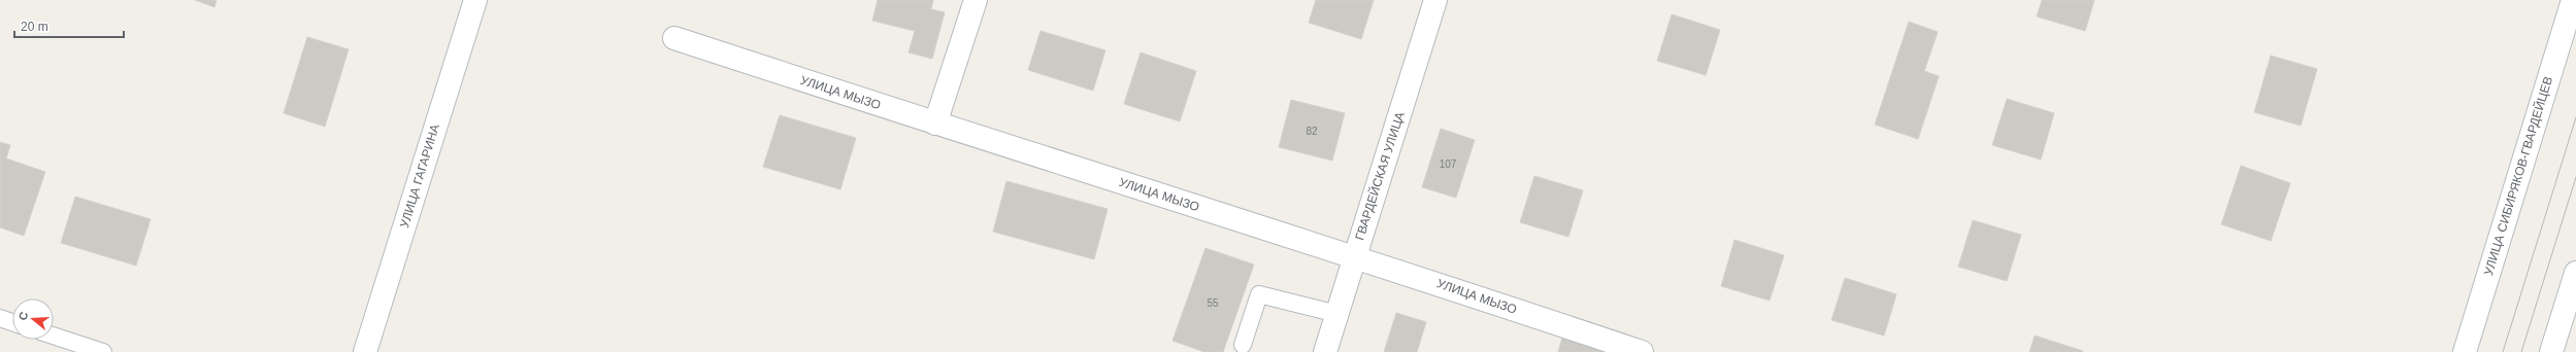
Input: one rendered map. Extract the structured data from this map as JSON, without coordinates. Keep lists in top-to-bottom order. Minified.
{"streets":{"street":["УЛИЦА МЫЗО","УЛИЦА ГАГАРИНА","ГВАРДЕЙСКАЯ УЛИЦА","УЛИЦА СИБИРЯКОВ-ГВАРДЕЙЦЕВ"]},"crossings":[["УЛИЦА МЫЗО","ГВАРДЕЙСКАЯ УЛИЦА"]],"house_numbers":["82","107","55"],"scale_bar":"20 m","north":"left"}
